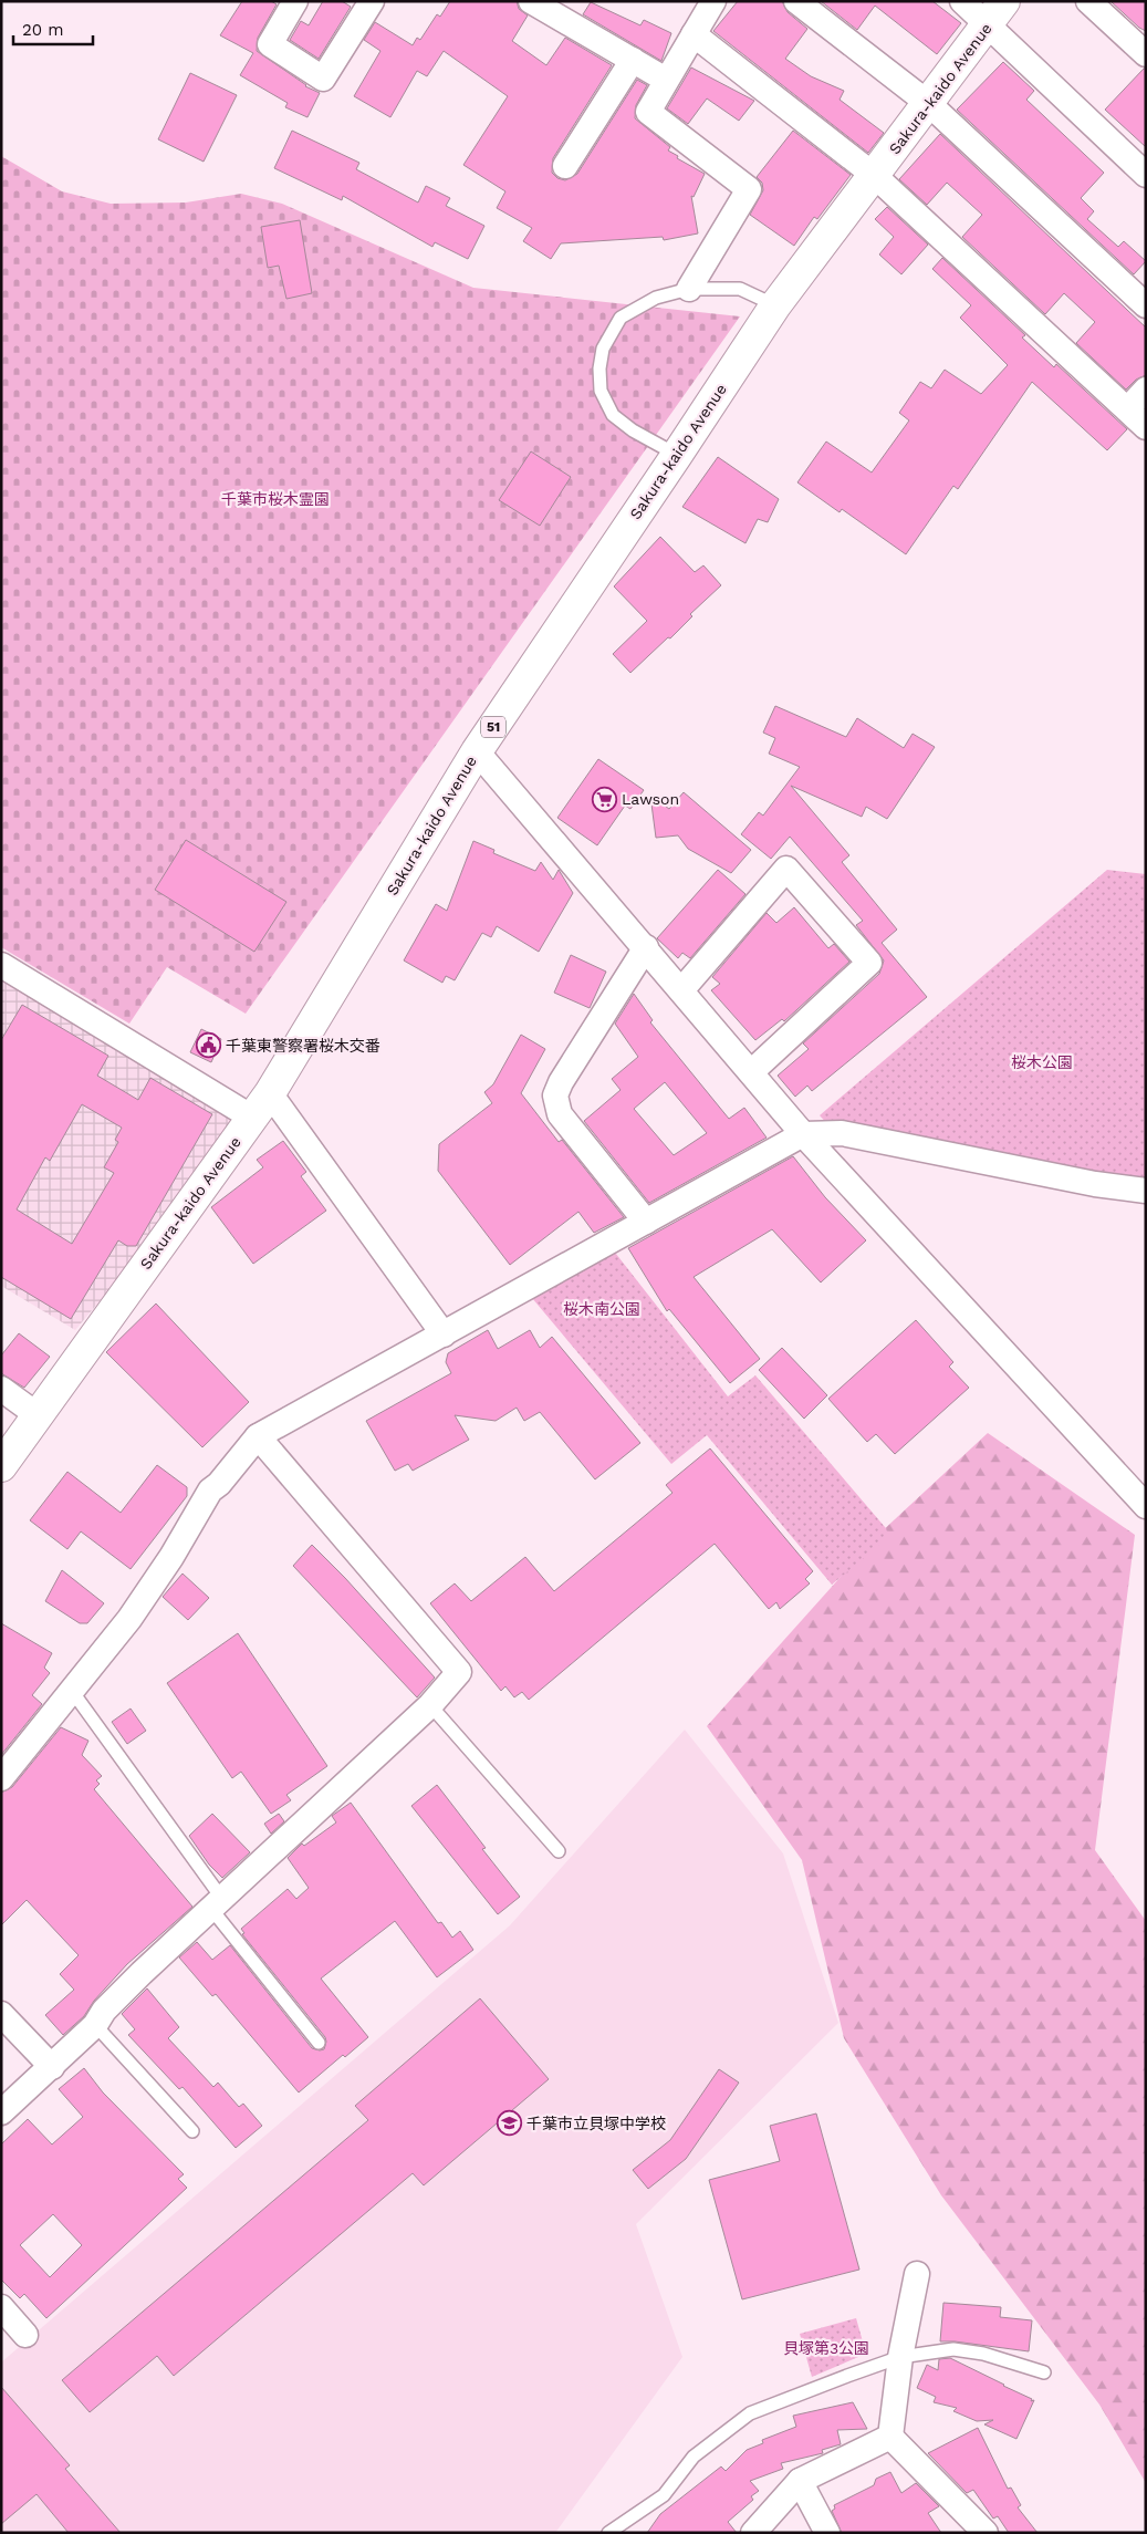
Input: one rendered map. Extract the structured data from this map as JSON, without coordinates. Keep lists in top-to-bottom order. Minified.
{"streets":{"highway":["Sakura-kaido Avenue","51"]},"parks":["千葉市桜木霊園","桜木公園","桜木南公園","貝塚第3公園"],"places":{"supermarket":["Lawson"],"public building":["千葉東警察署桜木交番"],"school or university":["千葉市立貝塚中学校"]},"scale_bar":"20 m"}
